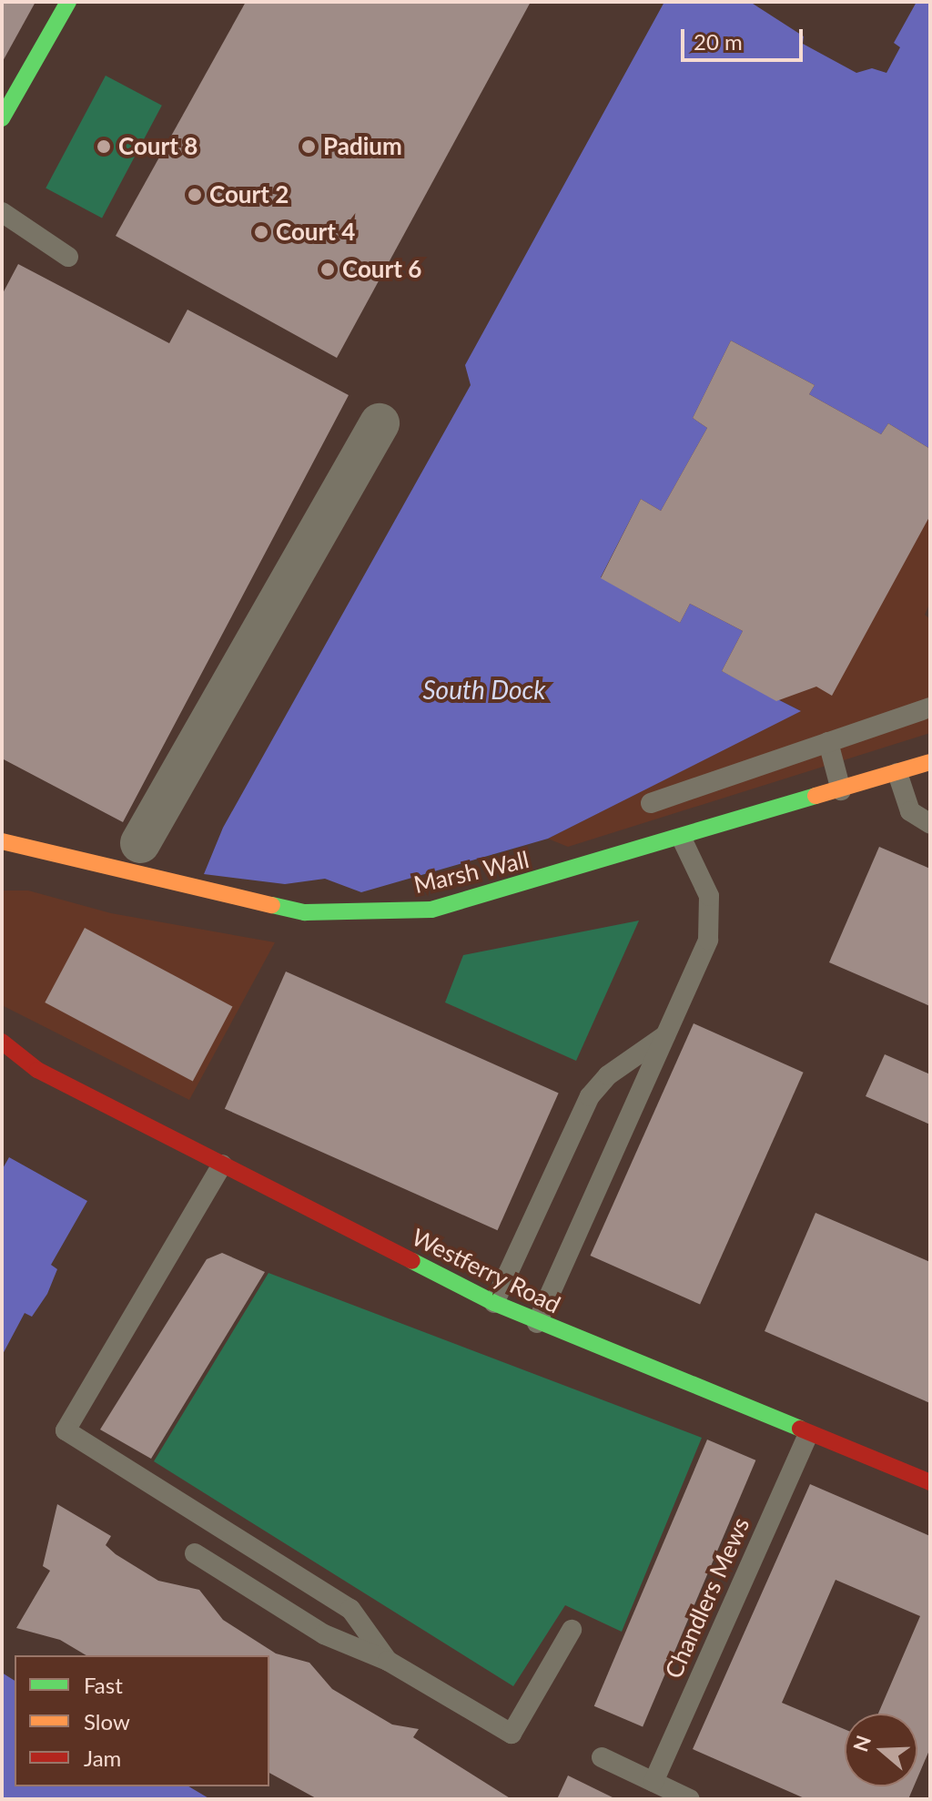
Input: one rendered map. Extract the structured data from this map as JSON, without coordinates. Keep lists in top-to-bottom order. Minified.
{"streets":{"street":["Marsh Wall","Westferry Road"],"lane":["Chandlers Mews"]},"crossings":[["Westferry Road","Chandlers Mews"]],"water":["South Dock"],"places":["Court 8","Padium","Court 2","Court 4","Court 6"],"legend":["Fast","Slow","Jam"],"scale_bar":"20 m","north":"left"}
